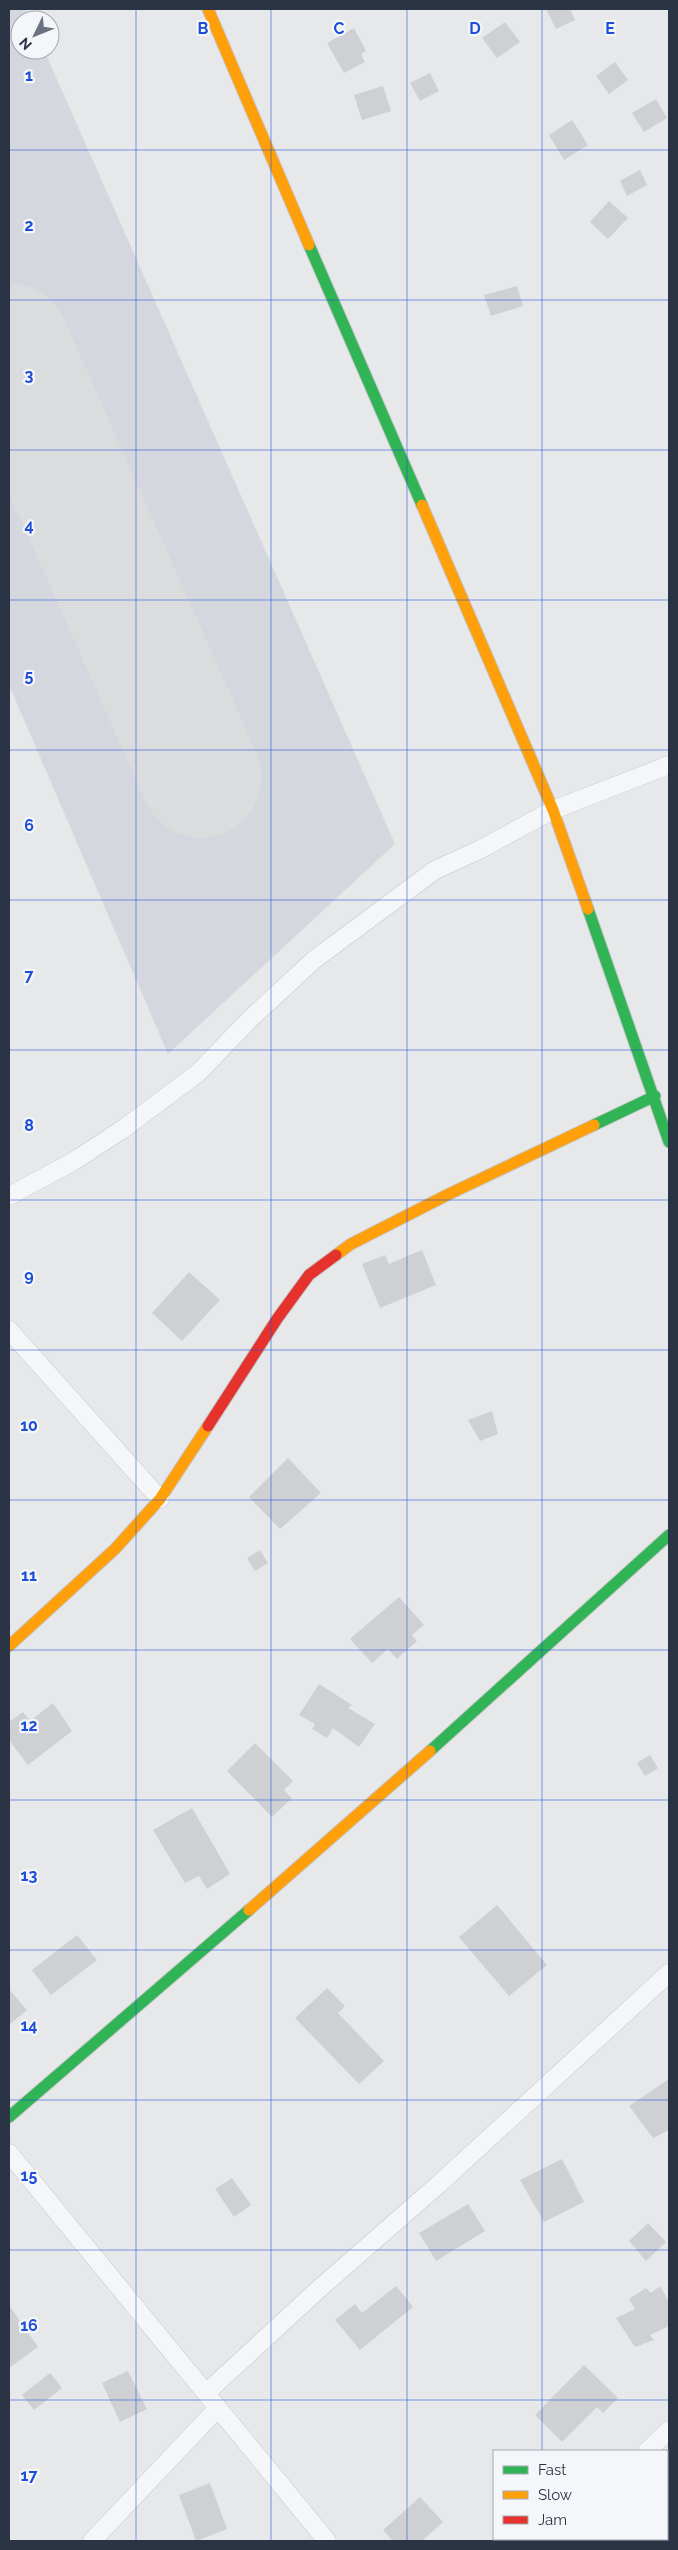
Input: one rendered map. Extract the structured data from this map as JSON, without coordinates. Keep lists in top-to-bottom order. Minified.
{"legend":["Fast","Slow","Jam"],"north":"bottom left","grid":{"columns":["B","C","D","E"],"rows":["1","2","3","4","5","6","7","8","9","10","11","12","13","14","15","16","17"]}}
